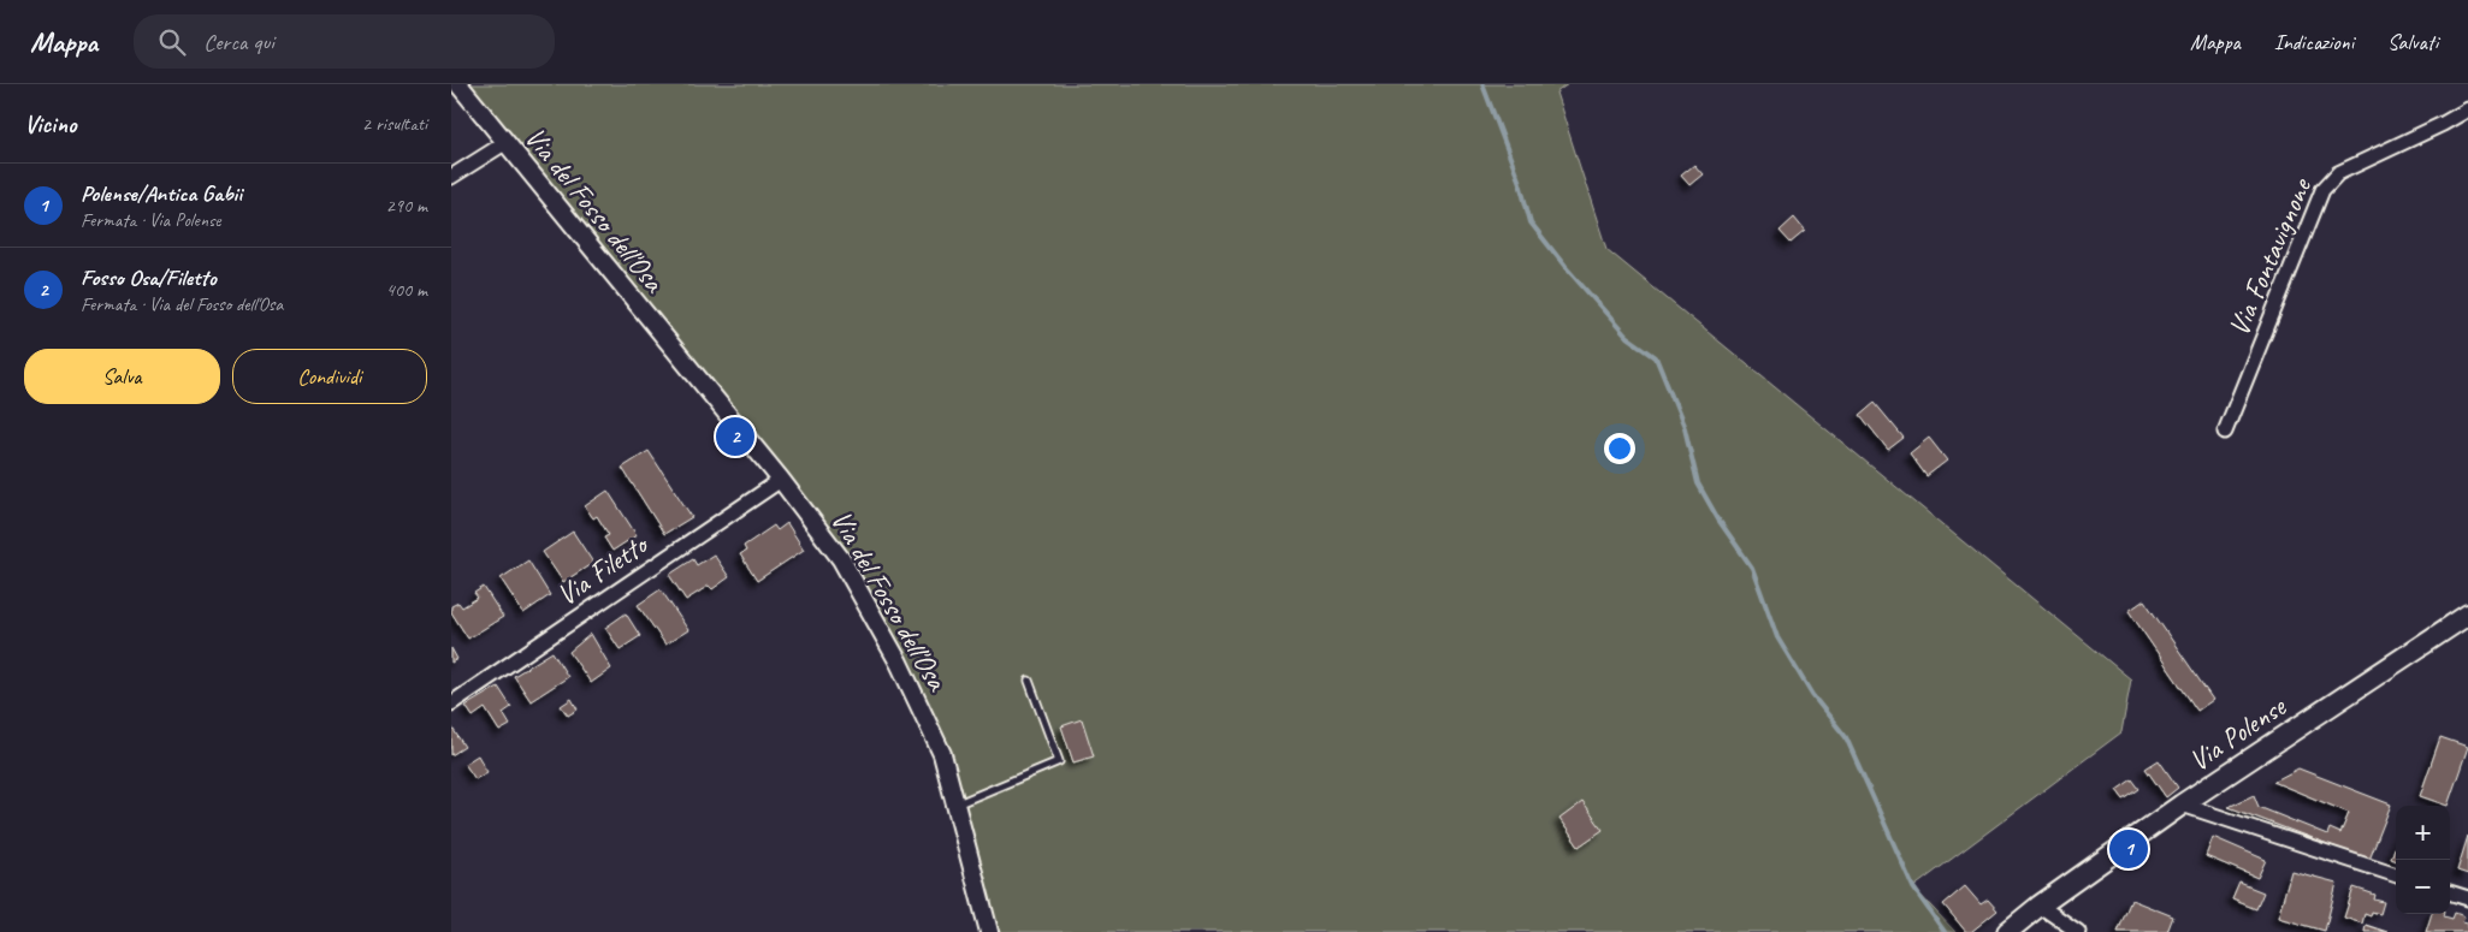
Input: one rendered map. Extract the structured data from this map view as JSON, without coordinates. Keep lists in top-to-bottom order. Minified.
{"streets":{"main road":["Via Polense"],"street":["Via del Fosso dell'Osa","Via Fontavignone","Via Filetto"]},"crossings":[["Via del Fosso dell'Osa","Via Filetto"]],"page":{"header":"Mappa","search":"Cerca qui","nav":["Mappa","Indicazioni","Salvati"],"heading":["Vicino","2 risultati"],"list":[{"mark":"1","name":"Polense/Antica Gabii","note":"Fermata · Via Polense","value":"290 m"},{"mark":"2","name":"Fosso Osa/Filetto","note":"Fermata · Via del Fosso dell'Osa","value":"400 m"}],"buttons":["Salva","Condividi"],"pins":["2","1"],"map_buttons":["+","−"]}}
